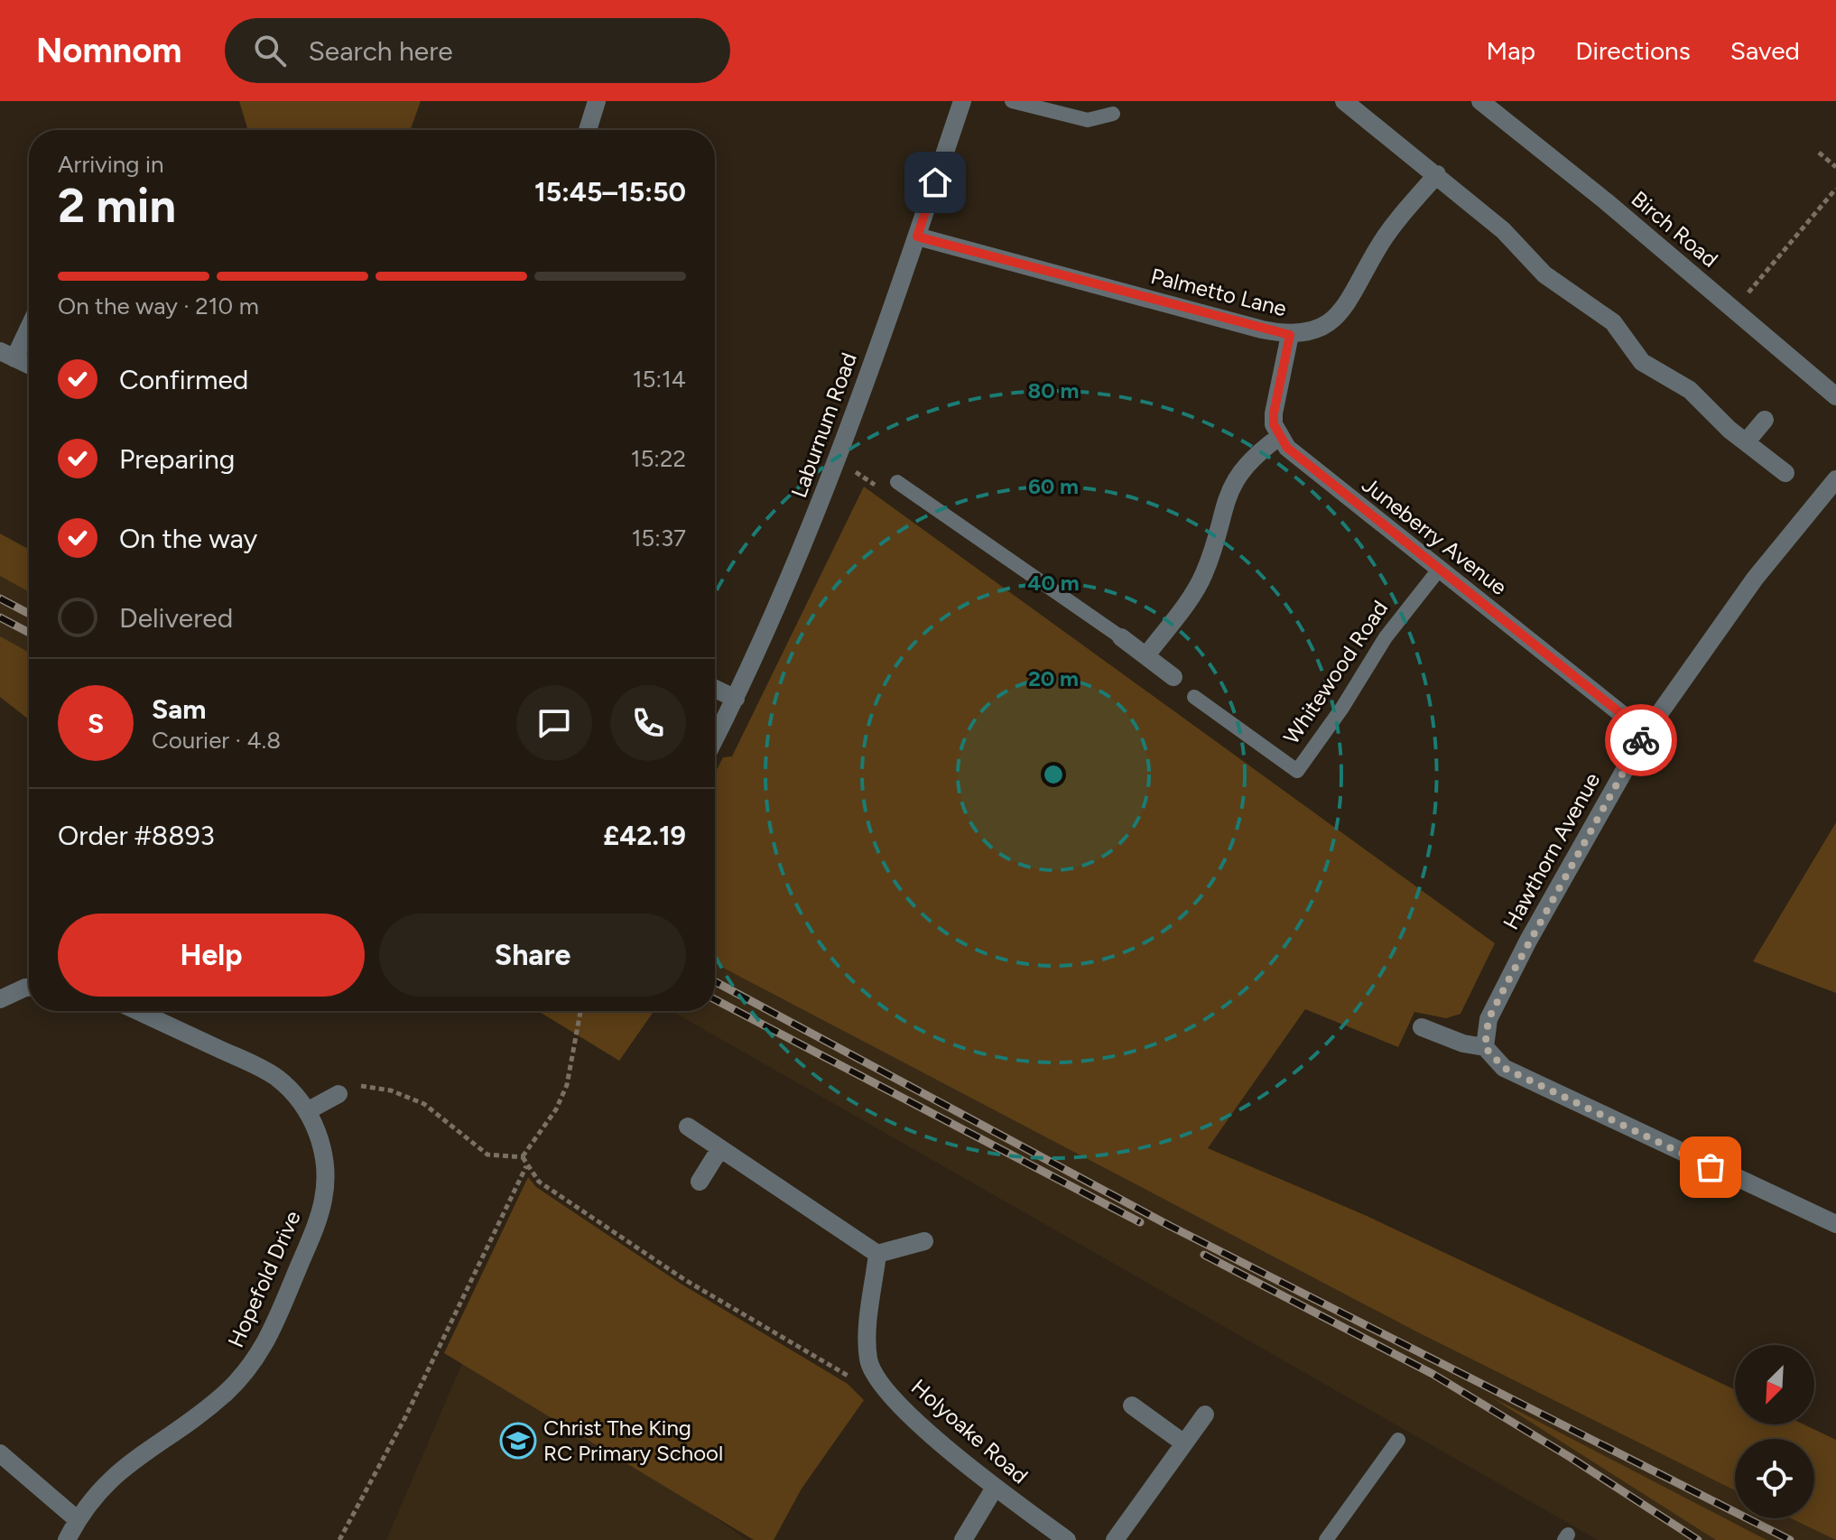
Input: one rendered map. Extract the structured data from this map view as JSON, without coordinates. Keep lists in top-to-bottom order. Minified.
{"streets":{"street":["Birch Road","Palmetto Lane","Laburnum Road","Juneberry Avenue","Hawthorn Avenue","Hopefold Drive","Holyoake Road"],"lane":["Whitewood Road"]},"crossings":[["Palmetto Lane","Laburnum Road"],["Juneberry Avenue","Whitewood Road"],["Juneberry Avenue","Hawthorn Avenue"]],"places":{"school or university":["Christ The King RC Primary School"]},"north":"bottom left","page":{"header":"Nomnom","search":"Search here","nav":["Map","Directions","Saved"],"heading":["2 min","Arriving in","15:45–15:50"],"panel":["Sam","Courier · 4.8","Order #8893","£42.19"],"bar":"On the way · 210 m","list":[["Confirmed","15:14"],["Preparing","15:22"],["On the way","15:37"],"Delivered"],"round":"S","buttons":["Help","Share"]},"rings":["80 m","60 m","40 m","20 m"]}
